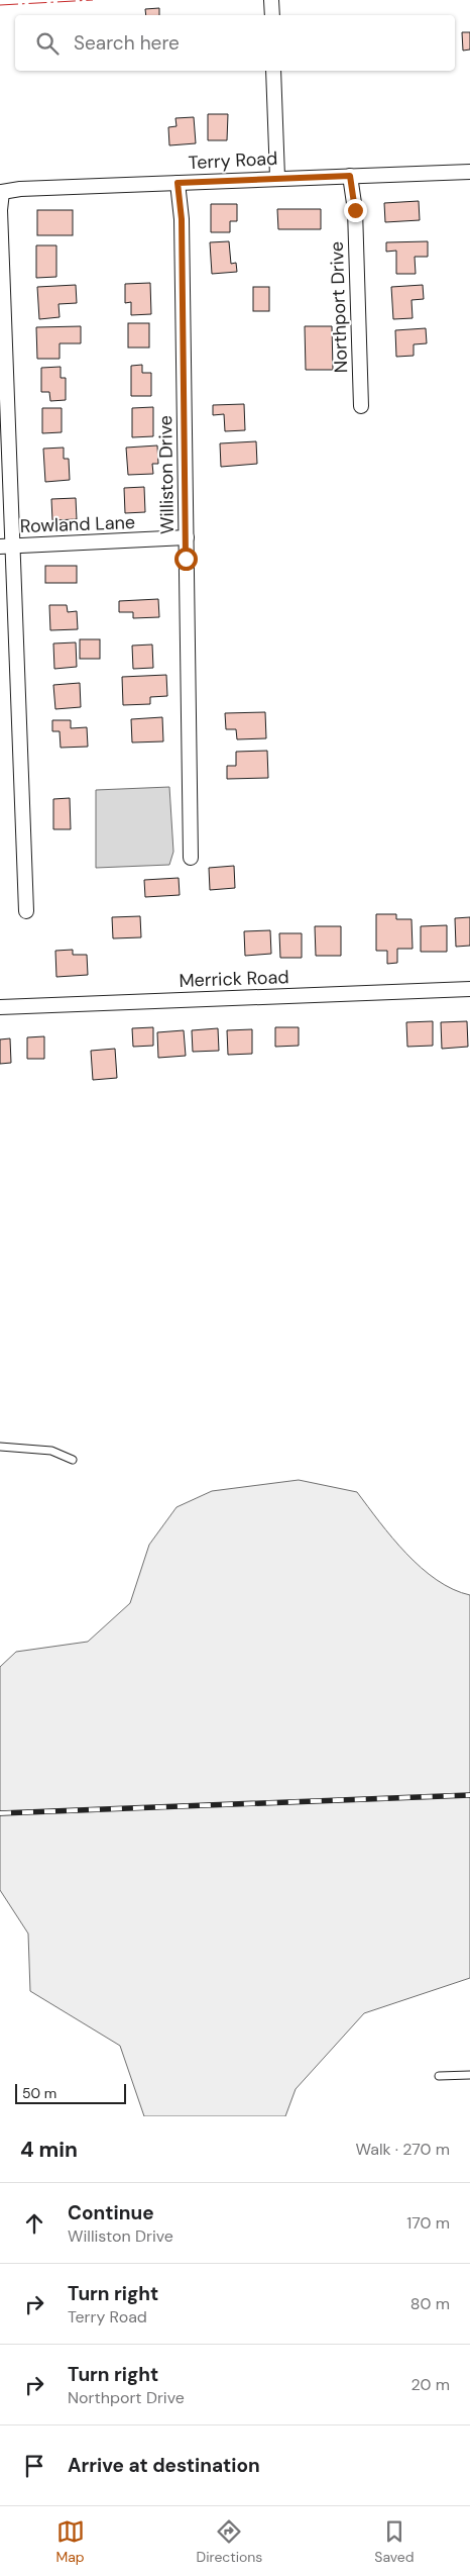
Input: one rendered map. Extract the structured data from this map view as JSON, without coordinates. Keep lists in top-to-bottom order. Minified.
{"streets":{"street":["Terry Road","Northport Drive","Williston Drive","Rowland Lane","Merrick Road"]},"crossings":[["Terry Road","Northport Drive"],["Terry Road","Williston Drive"],["Williston Drive","Rowland Lane"]],"scale_bar":"50 m","page":{"search":"Search here","scale":"50 m","heading":["4 min","Walk · 270 m"],"list":[["Continue","Williston Drive","170 m"],["Turn right","Terry Road","80 m"],["Turn right","Northport Drive","20 m"],"Arrive at destination"],"nav":["Map","Directions","Saved"]}}
